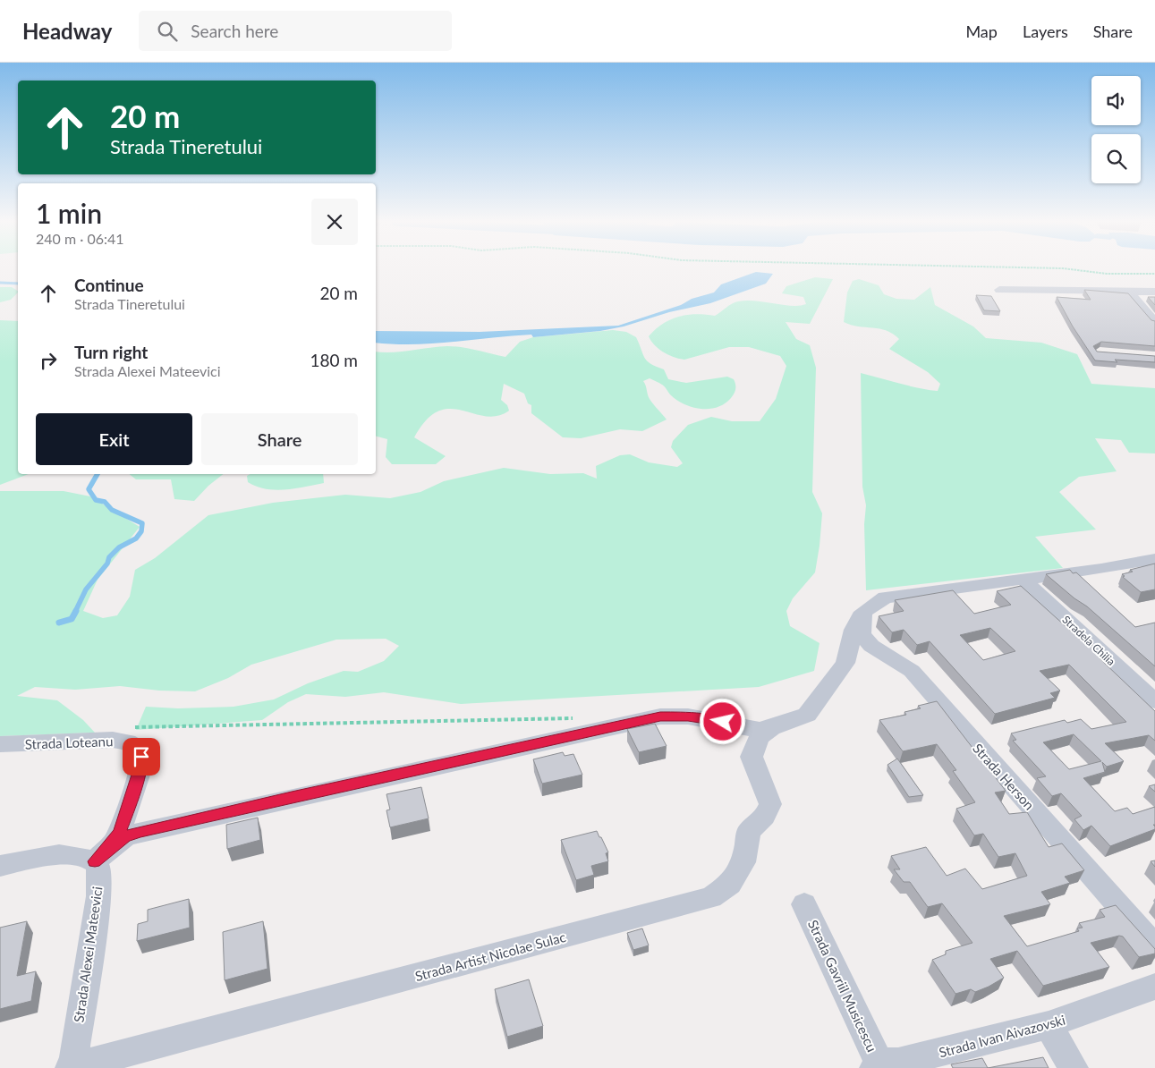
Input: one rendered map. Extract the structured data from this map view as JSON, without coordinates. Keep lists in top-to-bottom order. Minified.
{"streets":{"street":["Stradela Chilia","Strada Loteanu","Strada Herson","Strada Alexei Mateevici","Strada Artist Nicolae Sulac","Strada Gavriil Musicescu","Strada Ivan Aivazovski"]},"crossings":[["Strada Alexei Mateevici","Strada Artist Nicolae Sulac"],["Strada Gavriil Musicescu","Strada Ivan Aivazovski"]],"page":{"header":"Headway","search":"Search here","nav":["Map","Layers","Share"],"turn":["20 m","Strada Tineretului"],"heading":["1 min","240 m · 06:41"],"list":[{"name":"Continue","note":"Strada Tineretului","value":"20 m"},{"name":"Turn right","note":"Strada Alexei Mateevici","value":"180 m"}],"buttons":["Exit","Share"]}}
